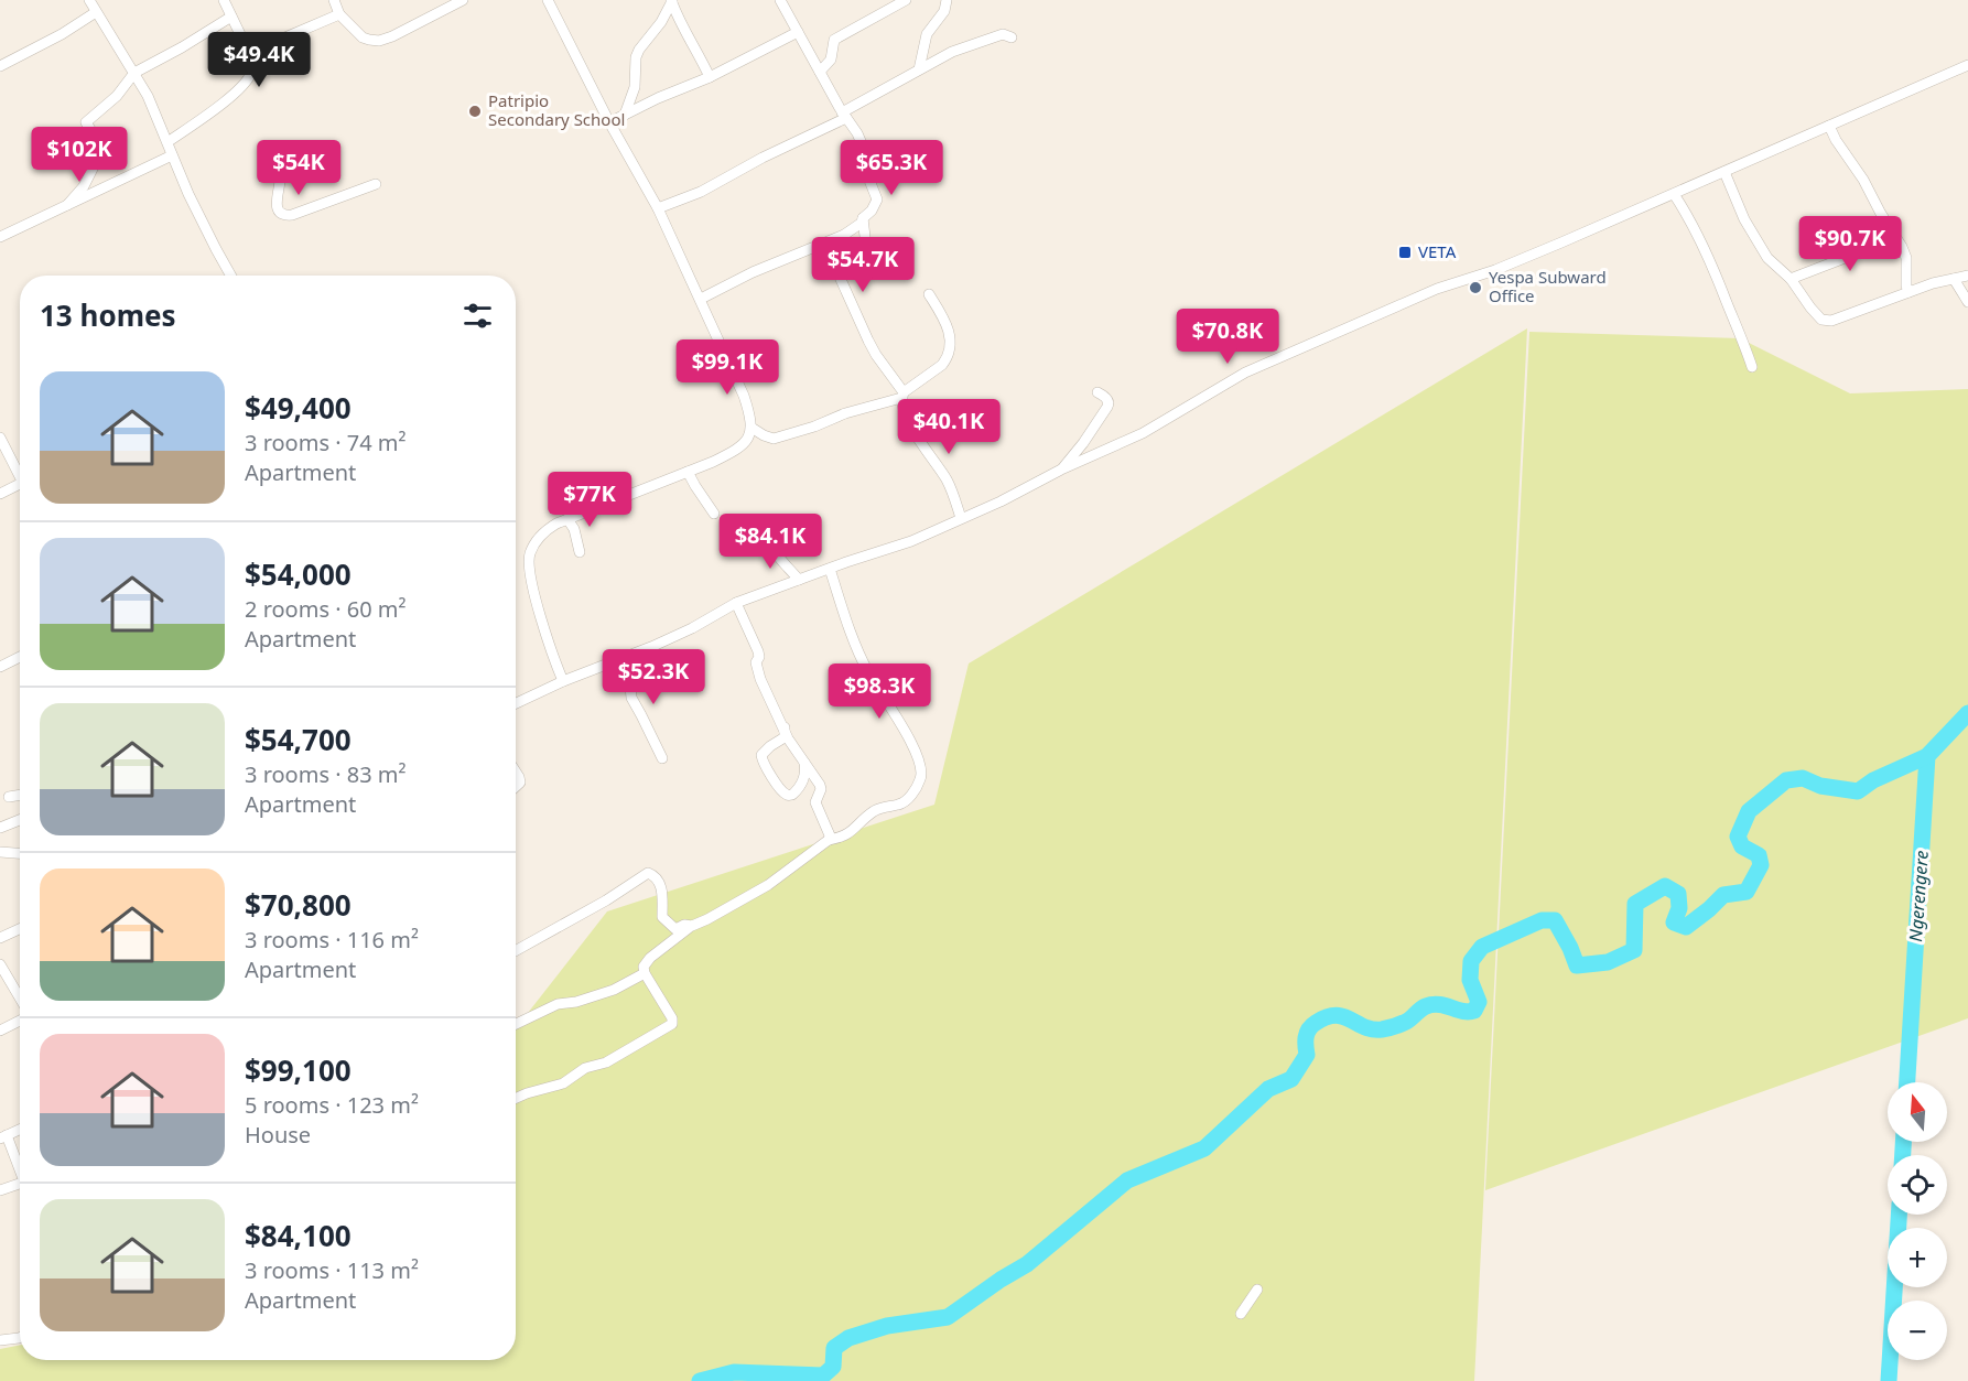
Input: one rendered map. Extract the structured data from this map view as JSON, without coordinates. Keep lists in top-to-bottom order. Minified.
{"water":["Ngerengere"],"places":{"other":["Patripio Secondary School","Yespa Subward Office"],"transit":["VETA"]},"north":"top","page":{"price":["$49.4K","$102K","$54K","$65.3K","$90.7K","$54.7K","$70.8K","$99.1K","$40.1K","$77K","$84.1K","$52.3K","$98.3K"],"heading":"13 homes","list":[{"name":"$49,400","note":"3 rooms · 74 m² · Apartment"},{"name":"$54,000","note":"2 rooms · 60 m² · Apartment"},{"name":"$54,700","note":"3 rooms · 83 m² · Apartment"},{"name":"$70,800","note":"3 rooms · 116 m² · Apartment"},{"name":"$99,100","note":"5 rooms · 123 m² · House"},{"name":"$84,100","note":"3 rooms · 113 m² · Apartment"}],"map_buttons":["+","−"]}}
